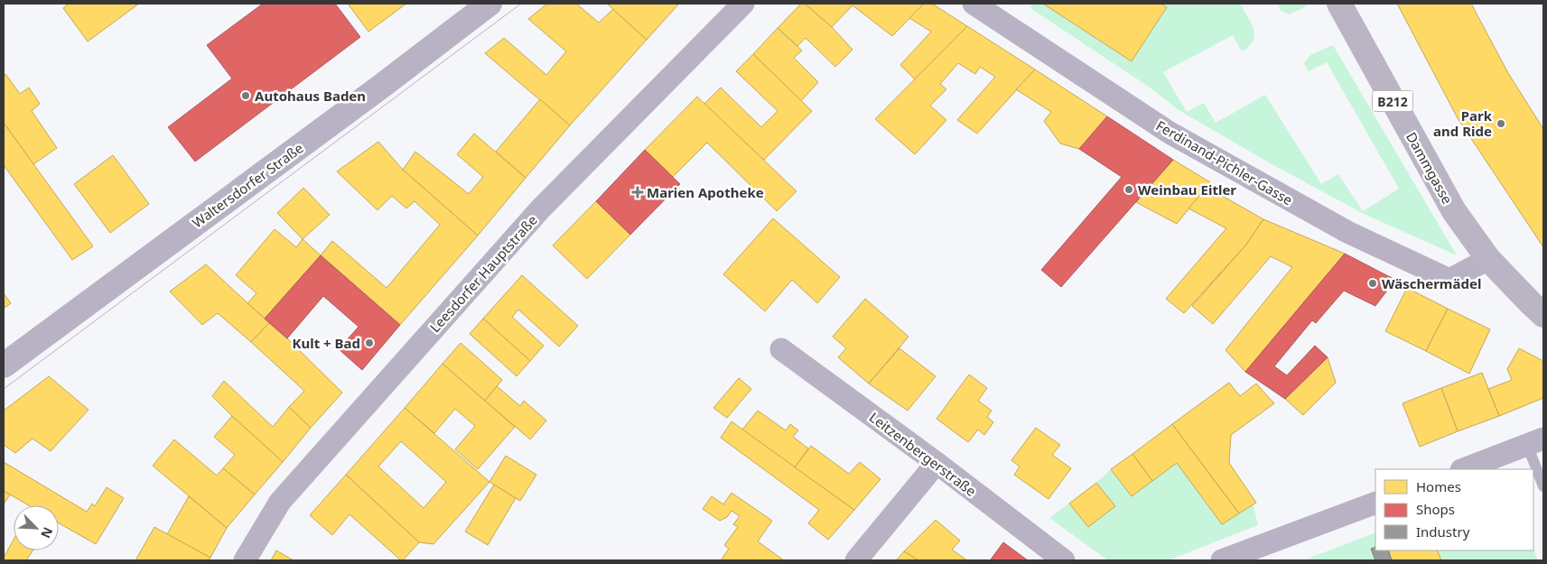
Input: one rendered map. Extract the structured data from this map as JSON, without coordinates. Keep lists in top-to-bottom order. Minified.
{"streets":{"main road":["B212","Dammgasse"],"street":["Ferdinand-Pichler-Gasse","Waltersdorfer Straße","Leesdorfer Hauptstraße","Leitzenbergerstraße"]},"crossings":[["Ferdinand-Pichler-Gasse","Dammgasse"]],"places":{"other":["Autohaus Baden","Park and Ride","Weinbau Eitler","Wäschermädel","Kult + Bad"],"health":["Marien Apotheke"]},"legend":["Homes","Shops","Industry"],"north":"bottom right"}
